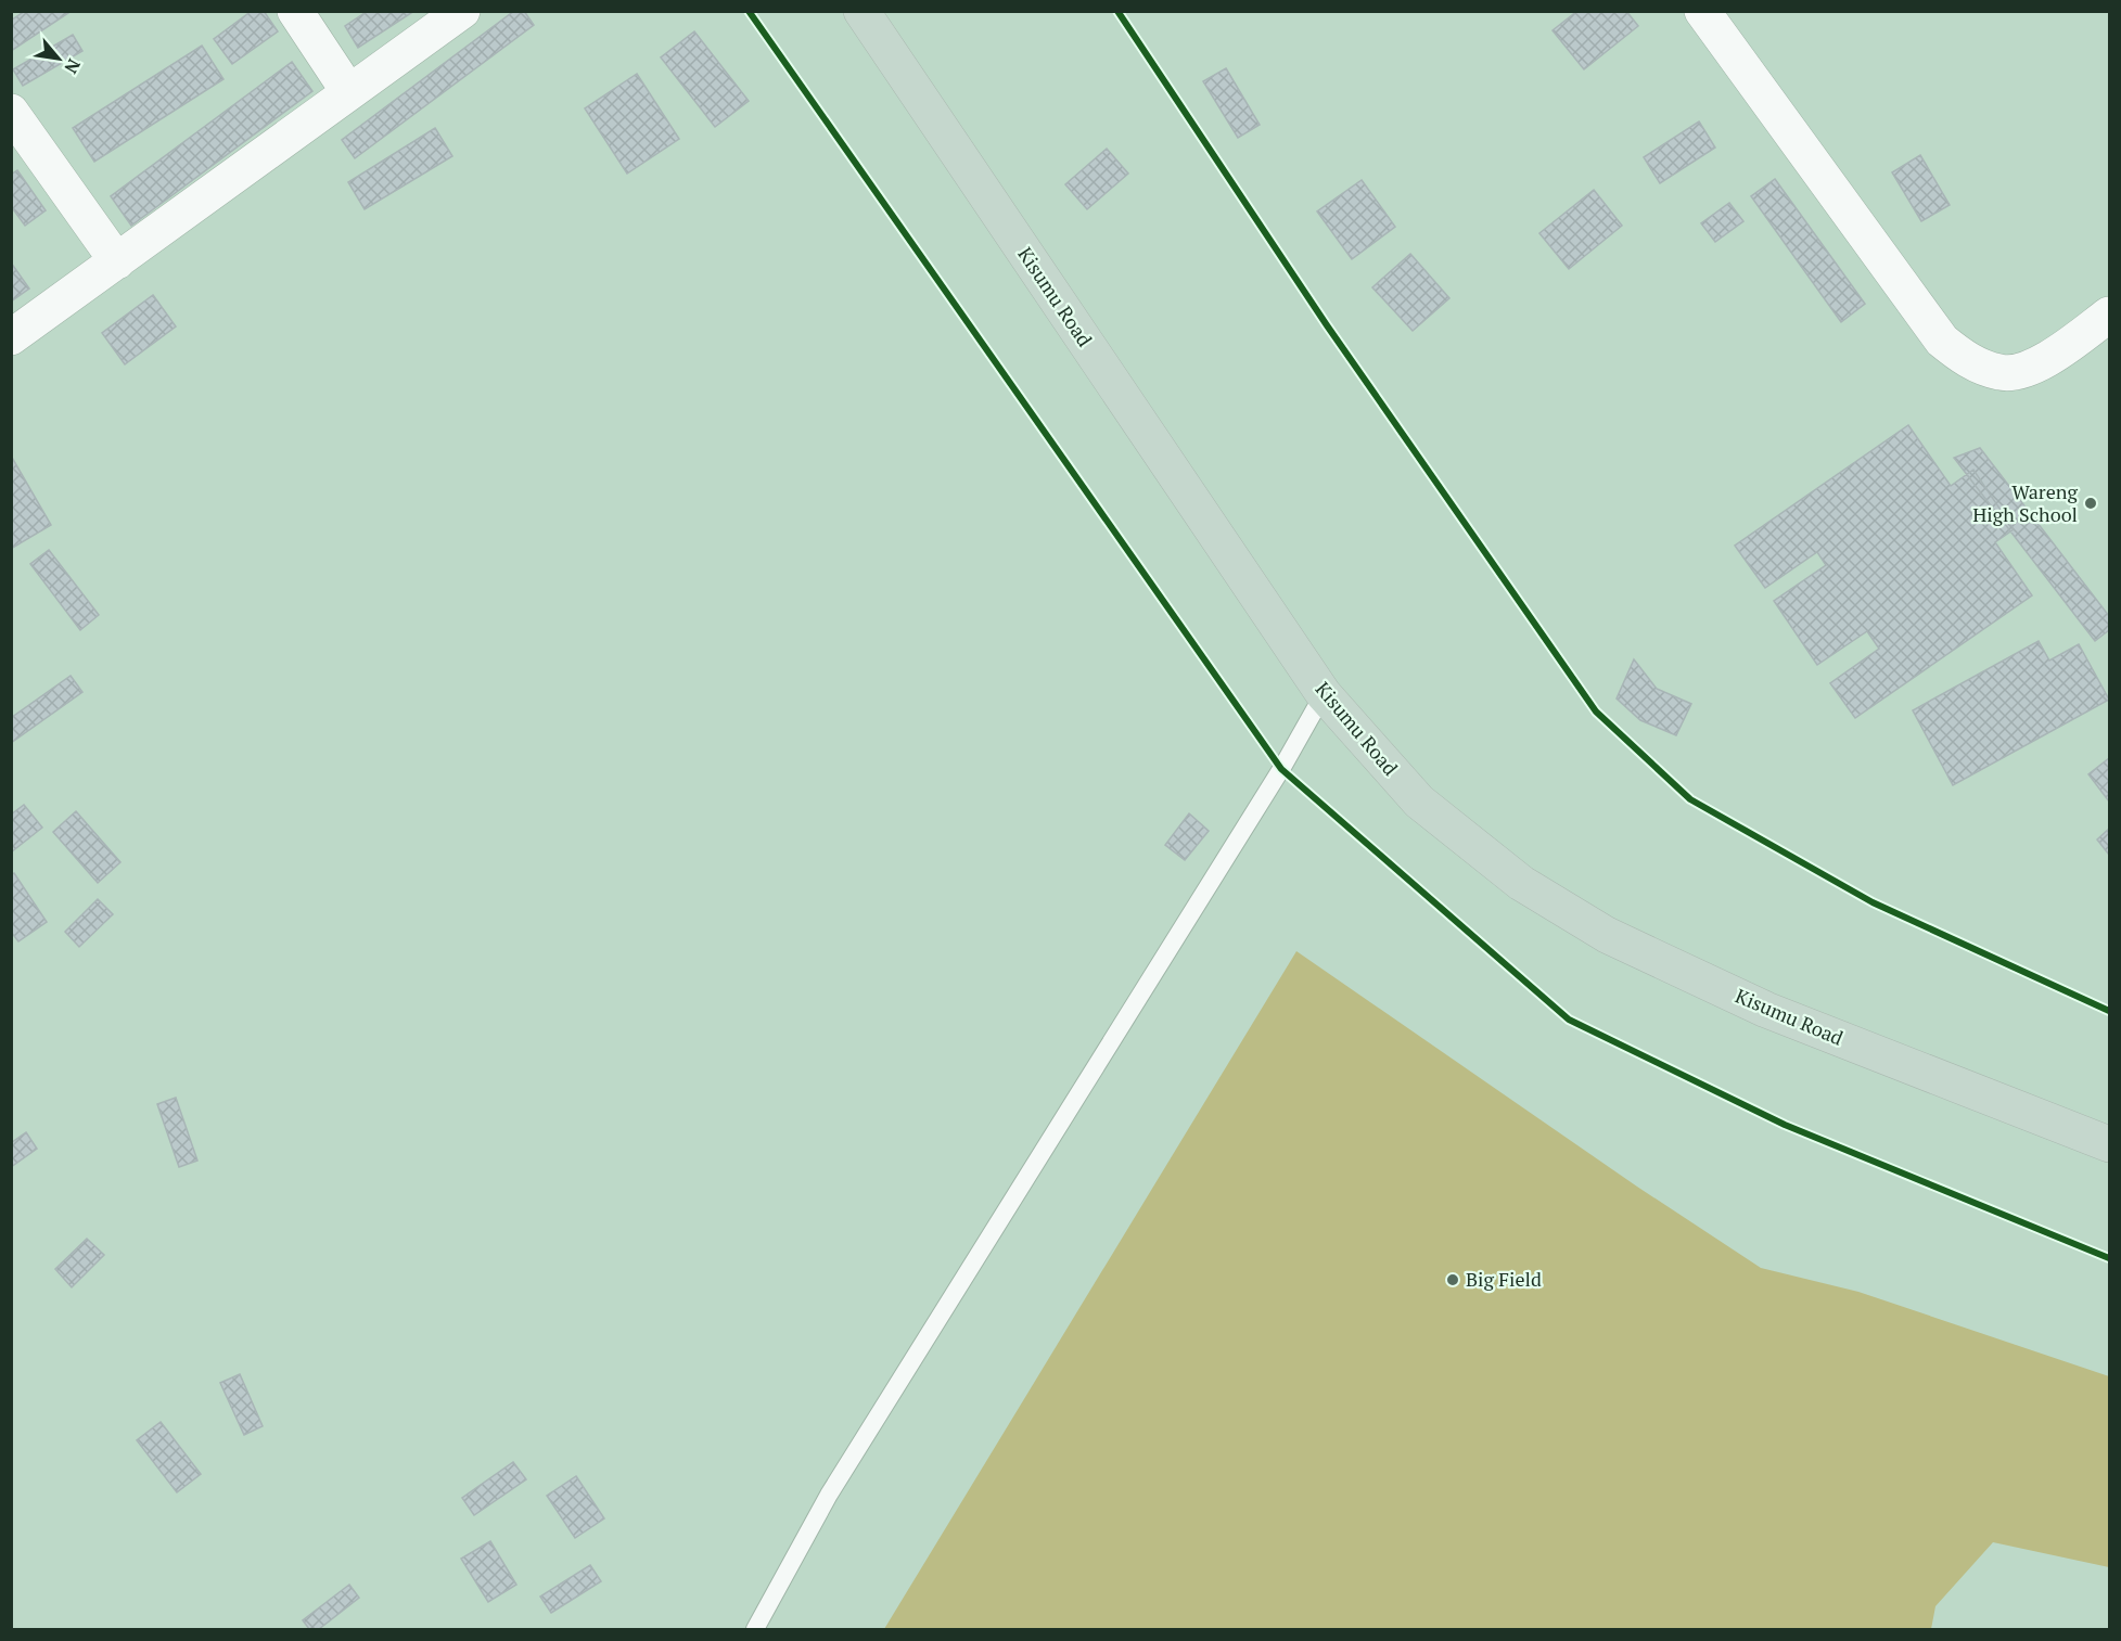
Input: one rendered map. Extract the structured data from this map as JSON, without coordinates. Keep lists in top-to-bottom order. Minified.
{"streets":{"highway":["Kisumu Road"]},"places":["Wareng High School","Big Field"],"north":"bottom right"}
